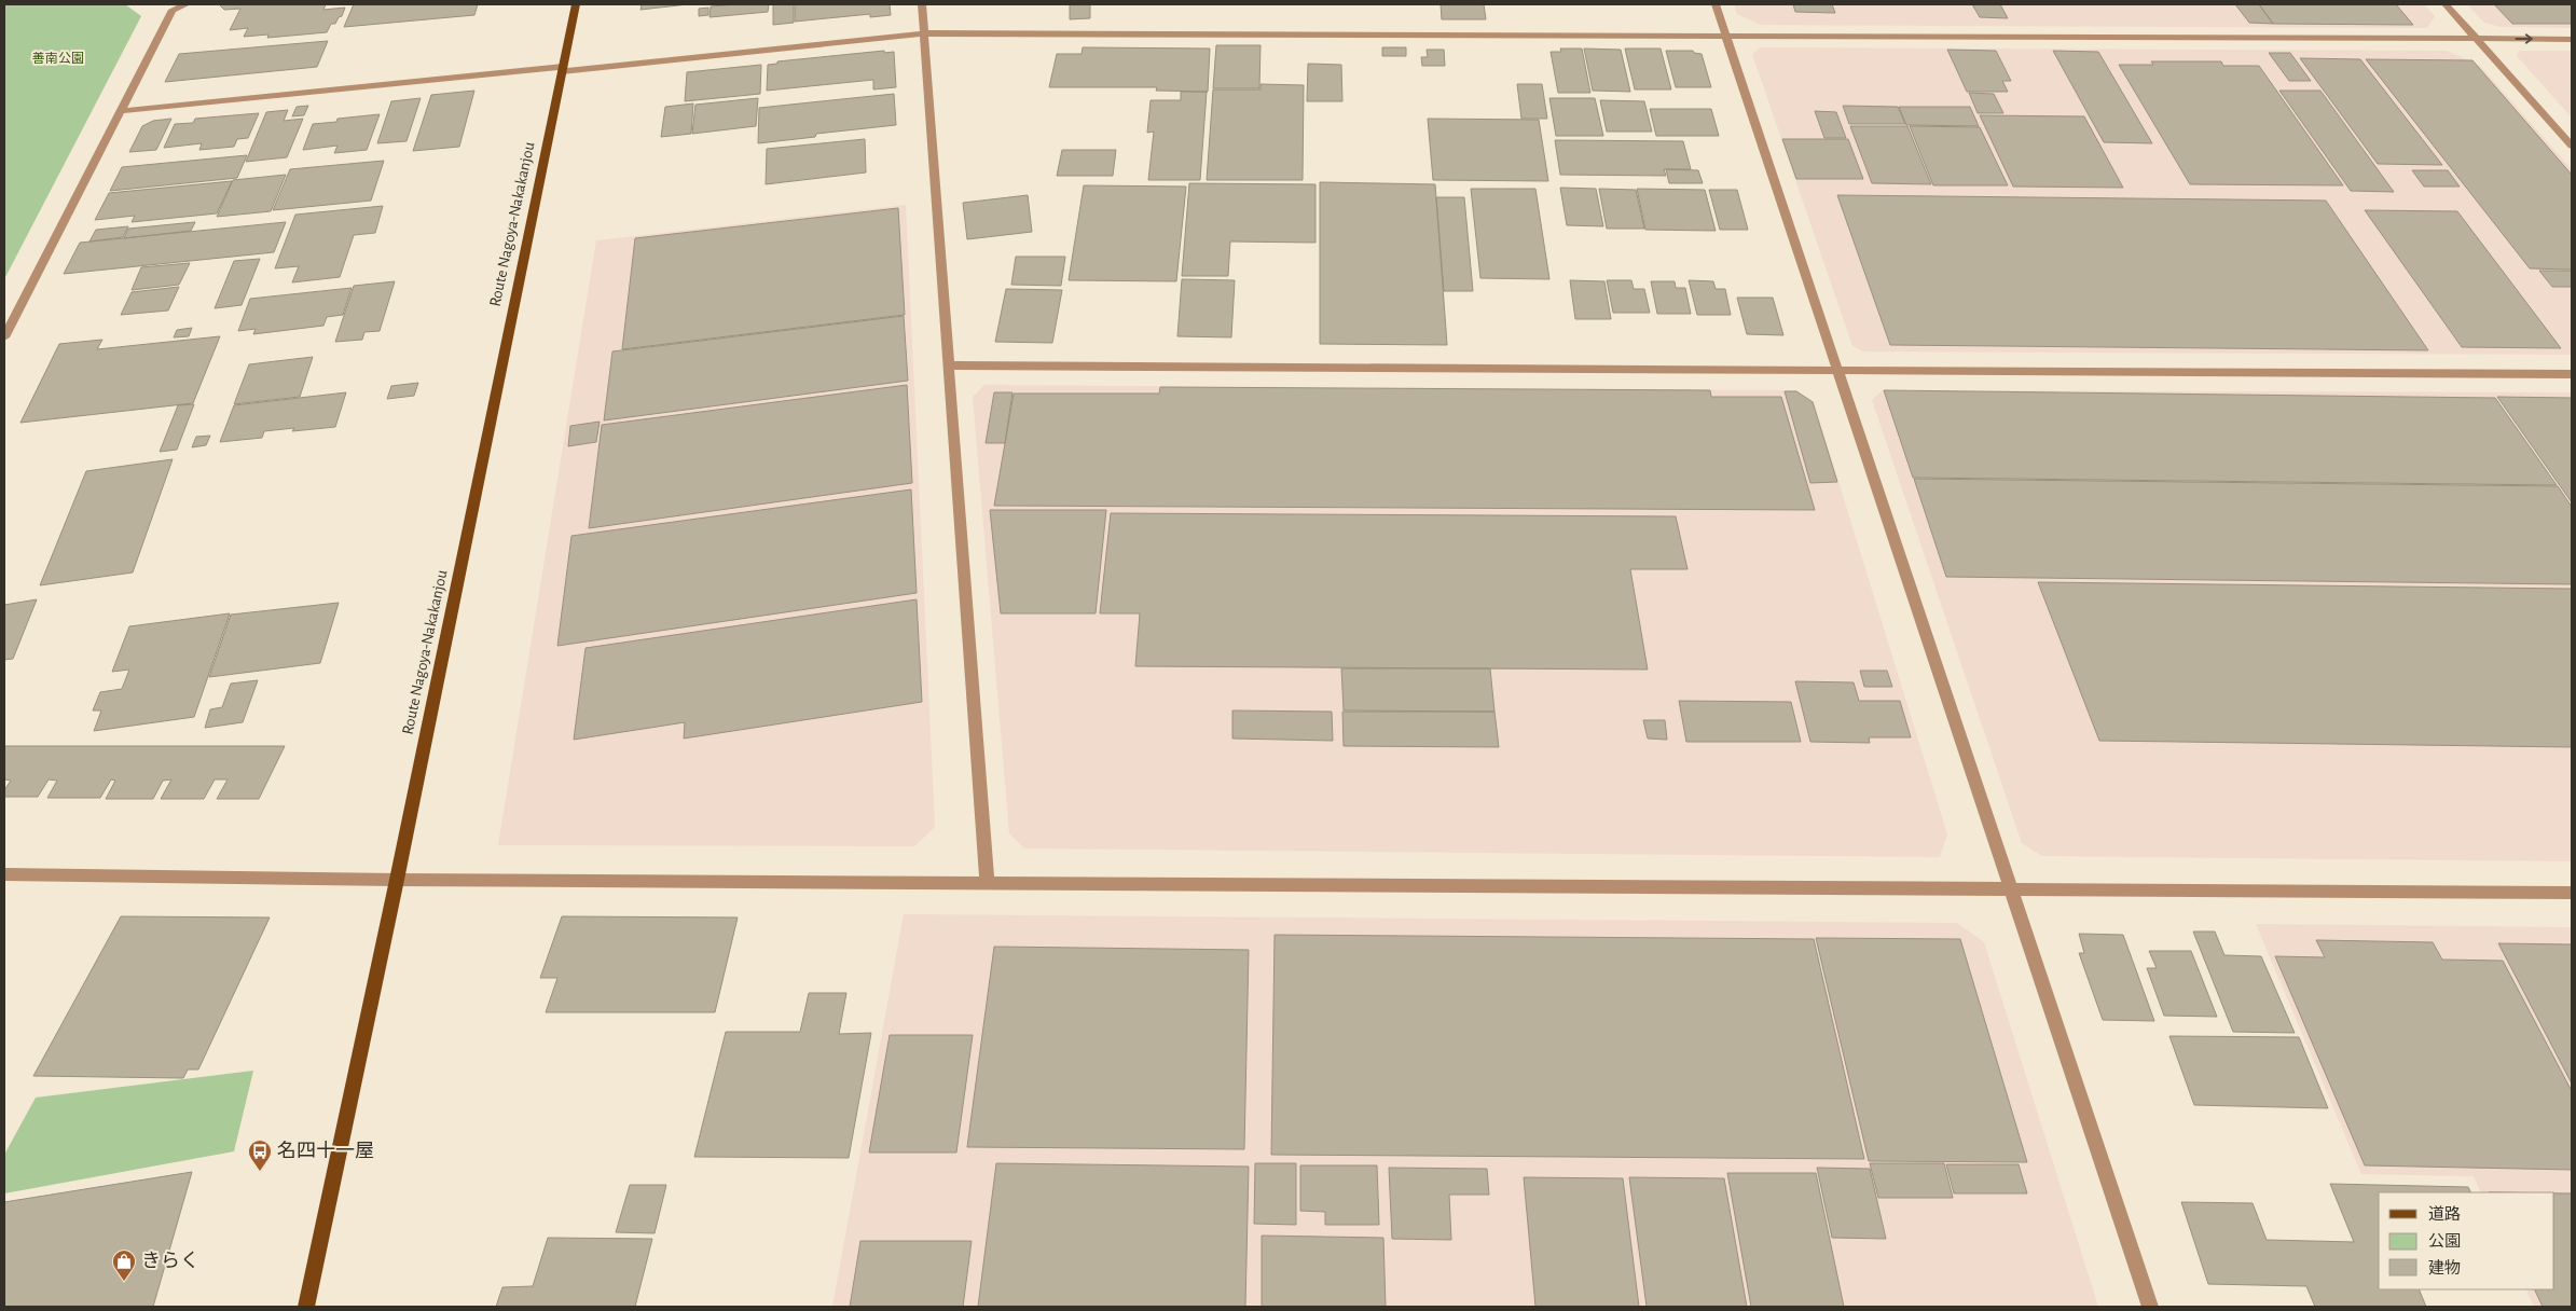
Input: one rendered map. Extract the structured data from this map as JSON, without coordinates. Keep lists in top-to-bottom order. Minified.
{"streets":{"main road":["Route Nagoya-Nakakanjou"]},"parks":["善南公園"],"places":{"bus stop":["名四十一屋"],"shop":["きらく"]},"legend":["道路","公園","建物"]}
